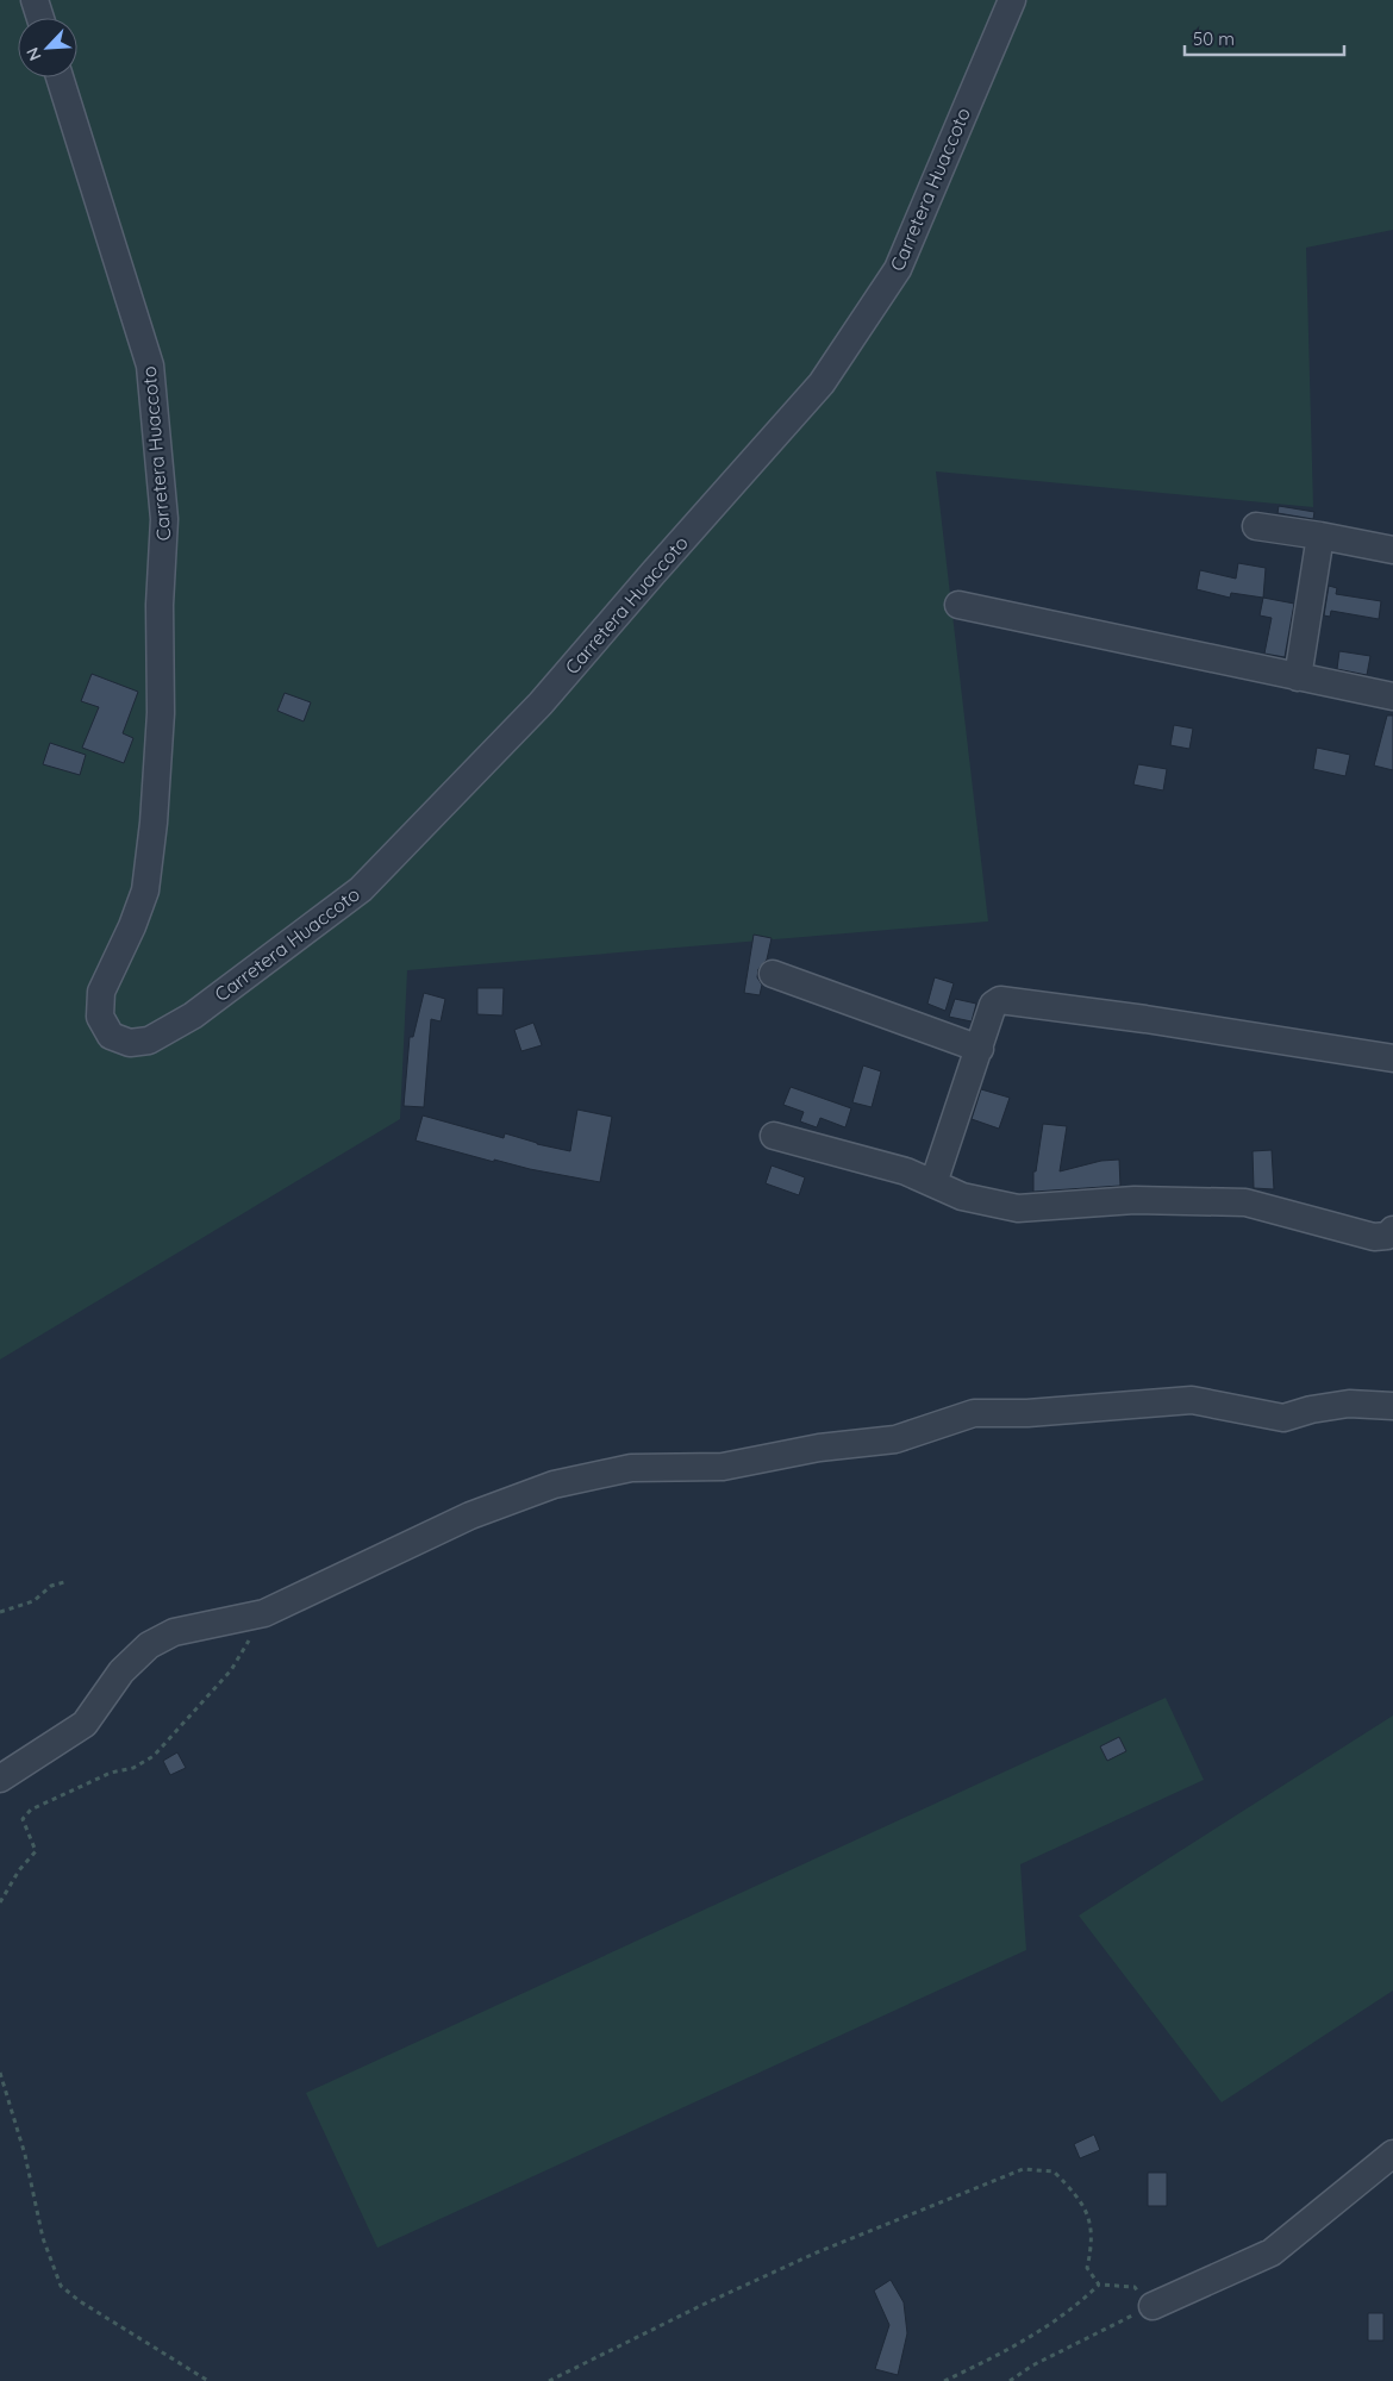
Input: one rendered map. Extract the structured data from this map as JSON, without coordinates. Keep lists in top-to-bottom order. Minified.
{"streets":{"street":["Carretera Huaccoto"]},"scale_bar":"50 m","north":"bottom left"}
